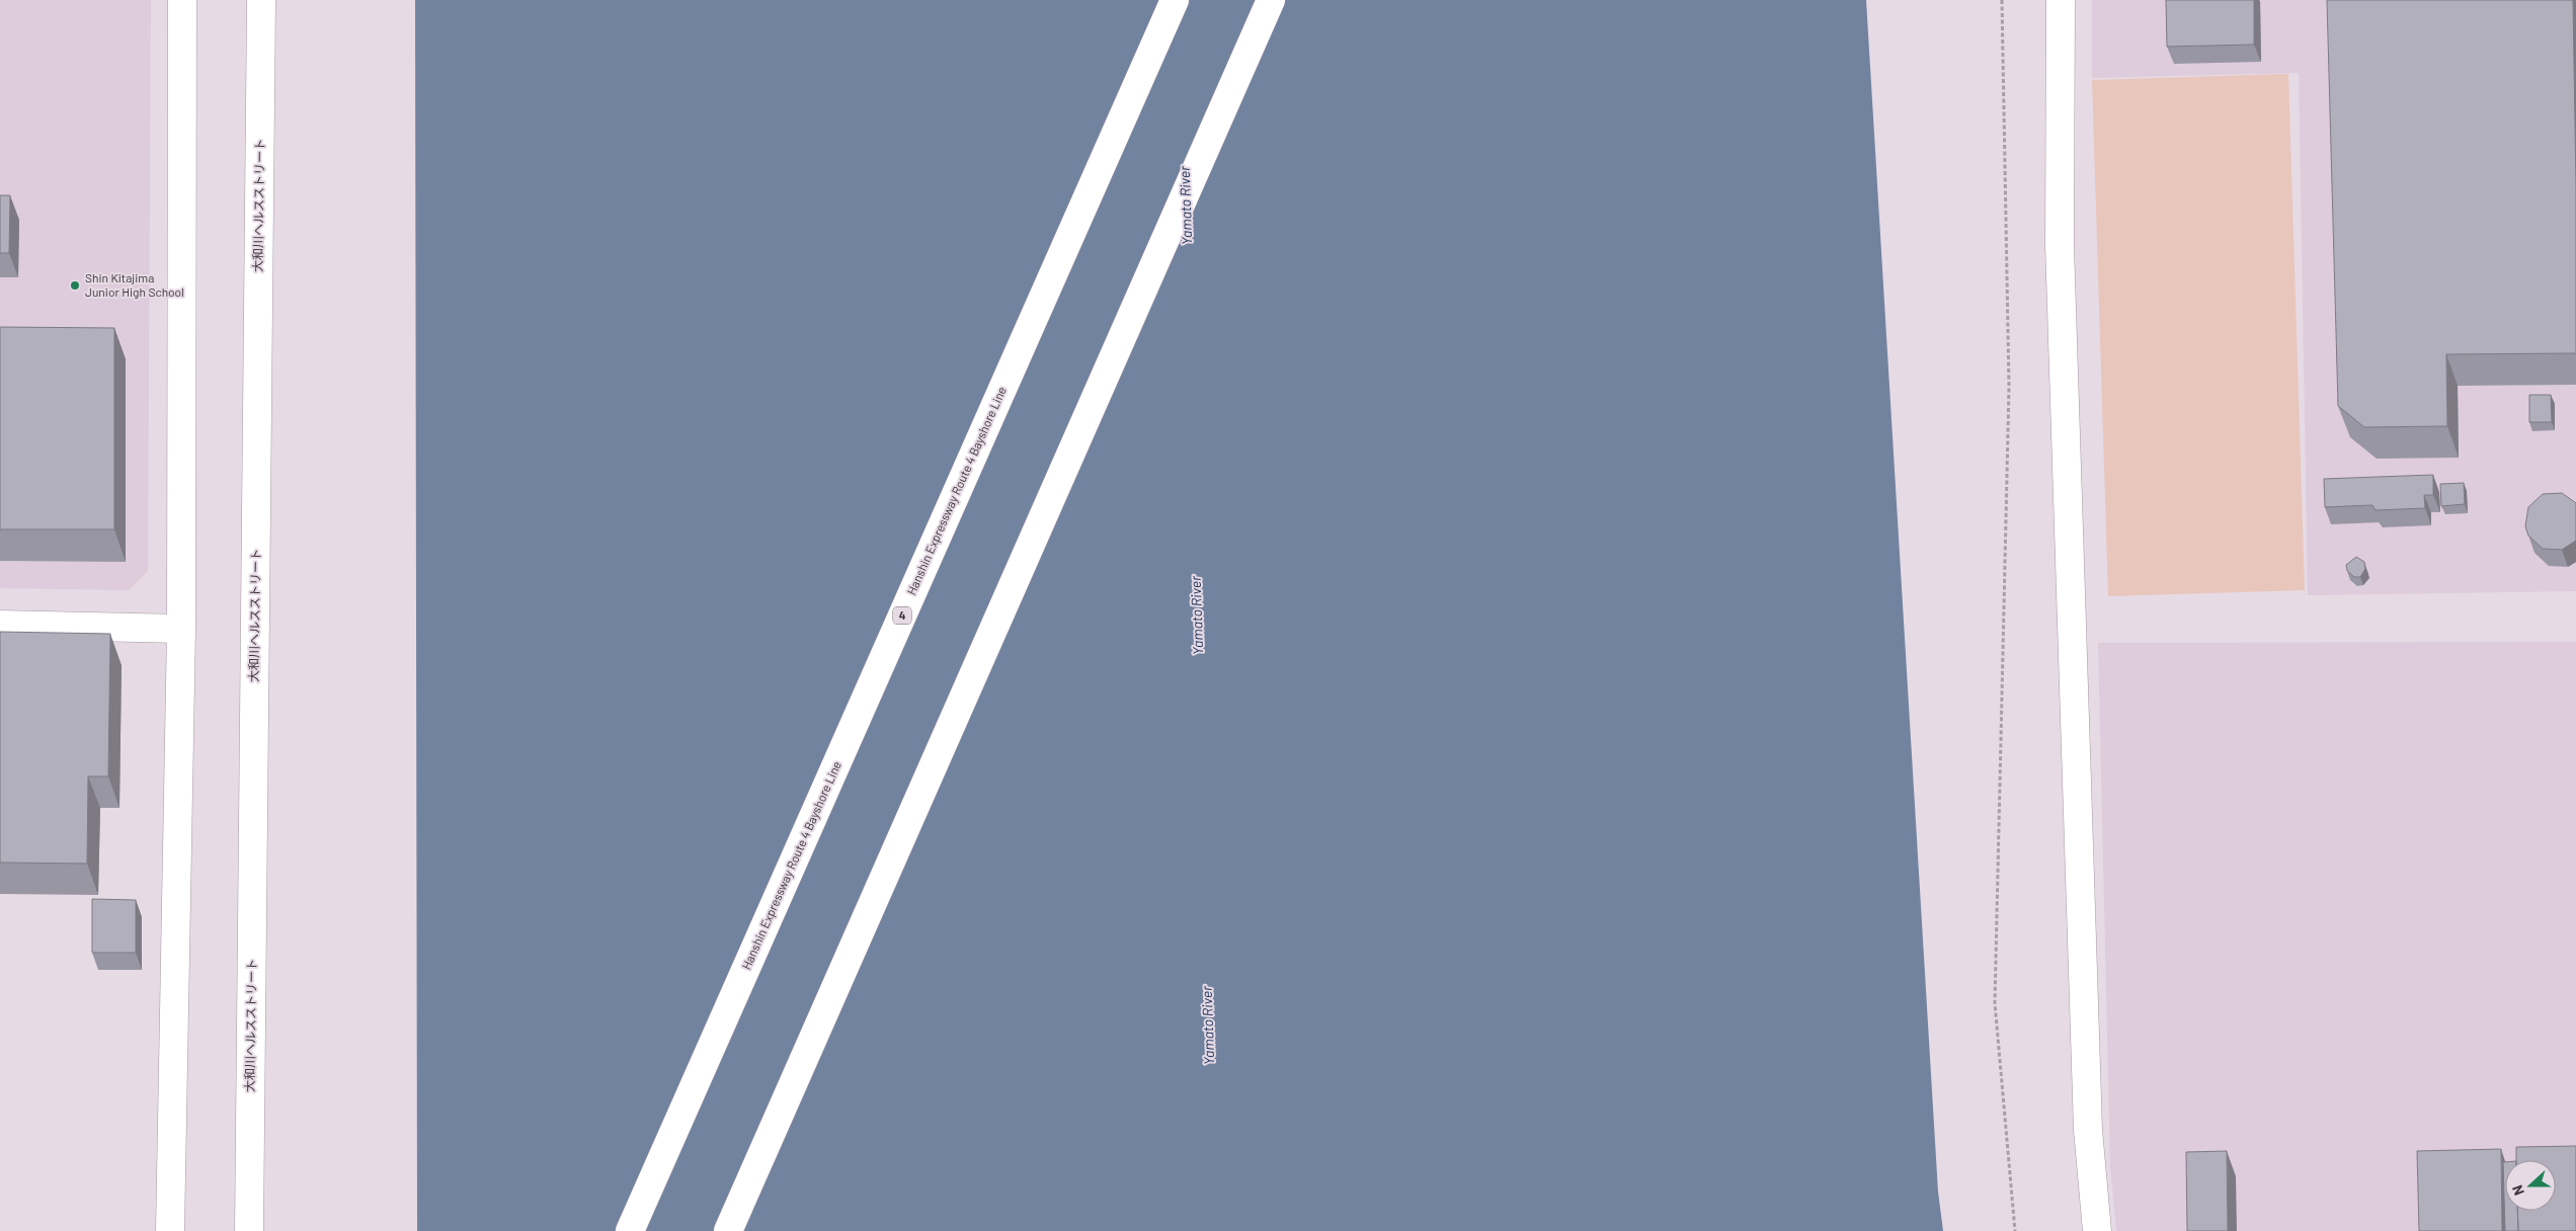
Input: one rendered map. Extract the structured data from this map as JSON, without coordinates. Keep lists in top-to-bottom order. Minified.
{"streets":{"main road":["大和川ヘルスストリート","Hanshin Expressway Route 4 Bayshore Line","4"]},"water":["Yamato River"],"places":["Shin Kitajima Junior High School"],"north":"left"}
